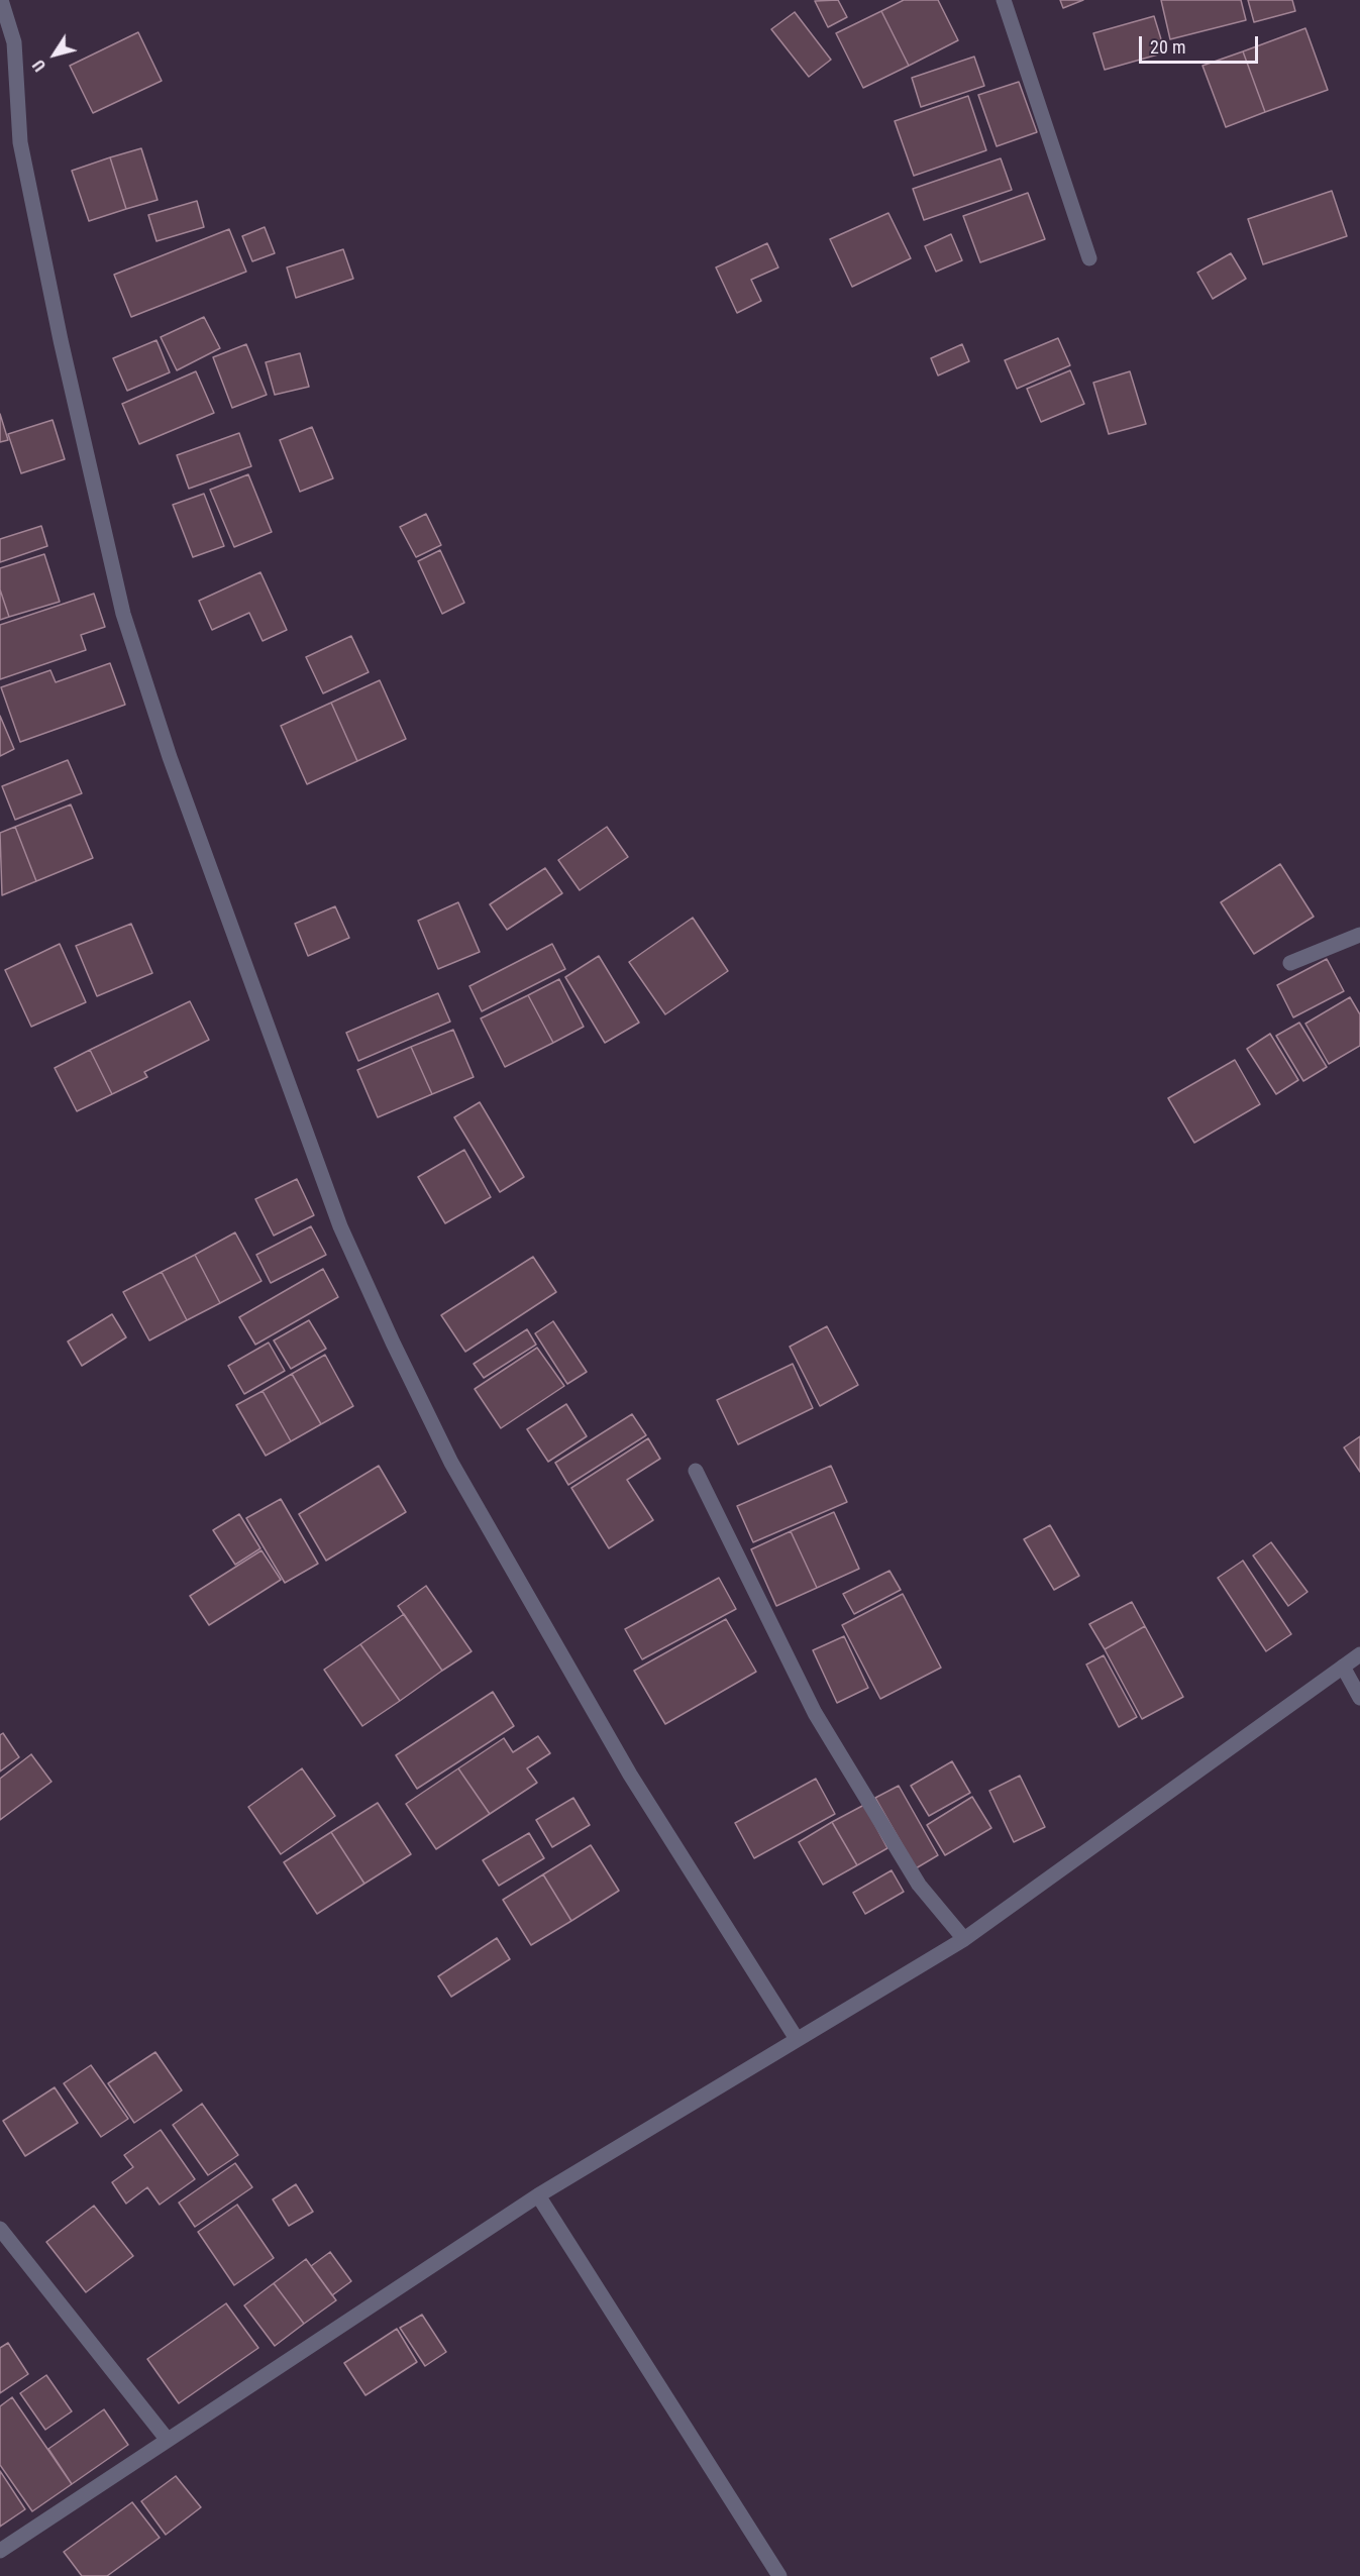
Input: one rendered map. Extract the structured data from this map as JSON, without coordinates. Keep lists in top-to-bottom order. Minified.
{"scale_bar":"20 m","north":"bottom left"}
